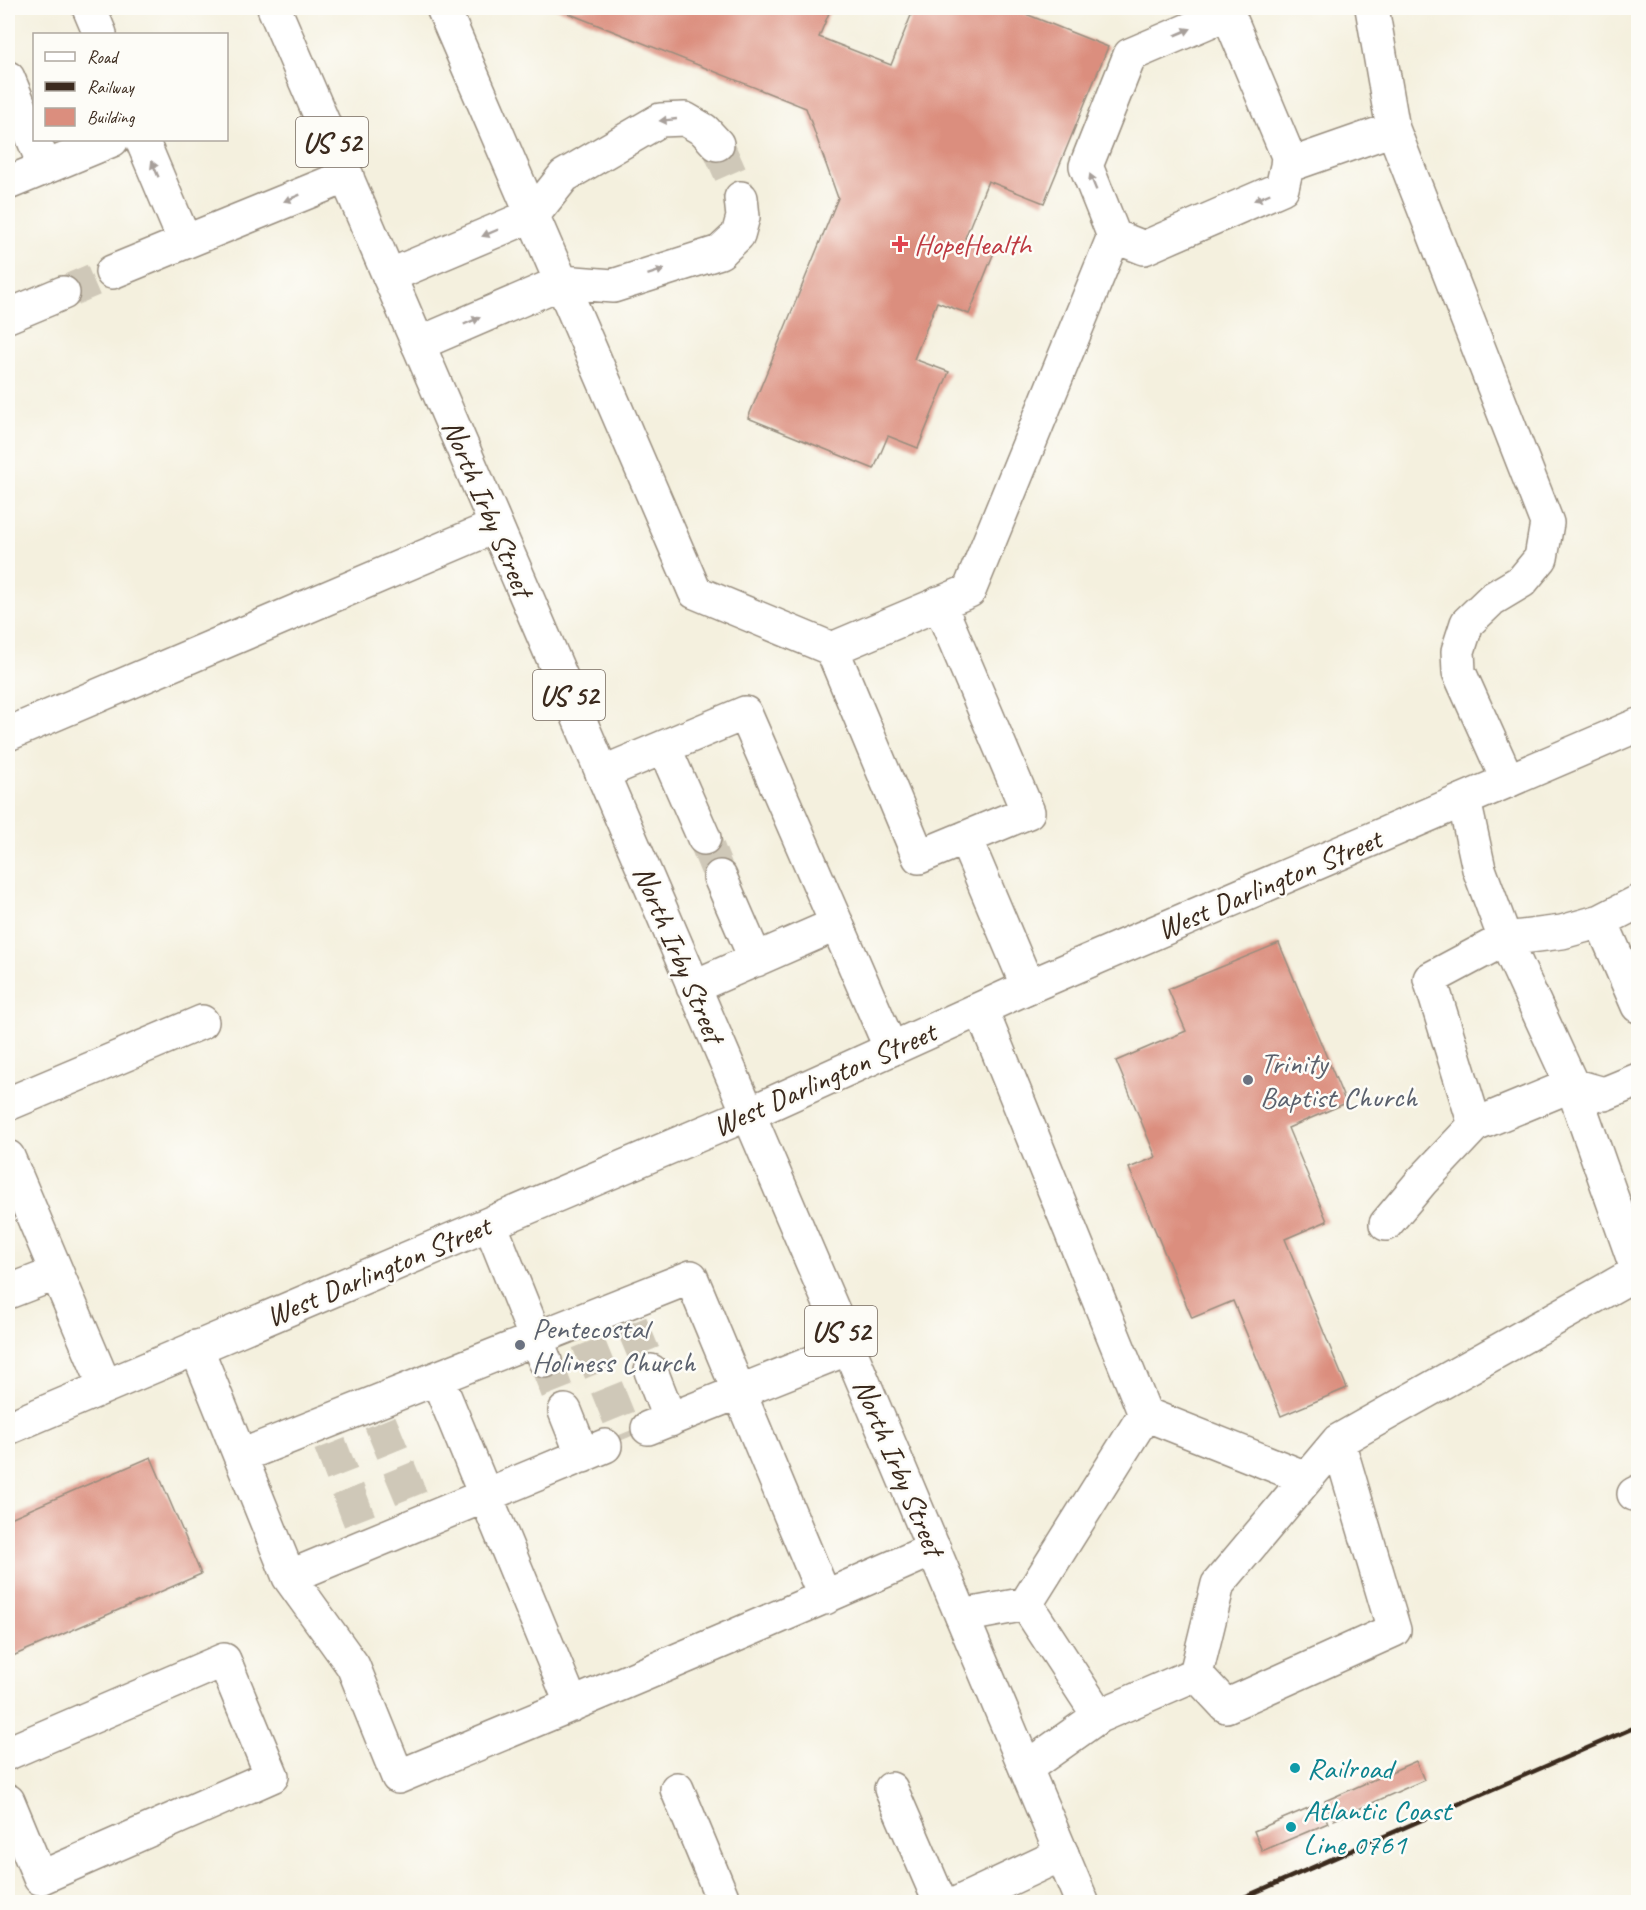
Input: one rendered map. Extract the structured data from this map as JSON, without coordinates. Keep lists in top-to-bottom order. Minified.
{"streets":{"main road":["US 52","North Irby Street","West Darlington Street"]},"crossings":[["North Irby Street","West Darlington Street"]],"places":{"health":["HopeHealth"],"other":["Trinity Baptist Church","Pentecostal Holiness Church","Railroad","Atlantic Coast Line 0761"]},"legend":["Road","Railway","Building"]}
